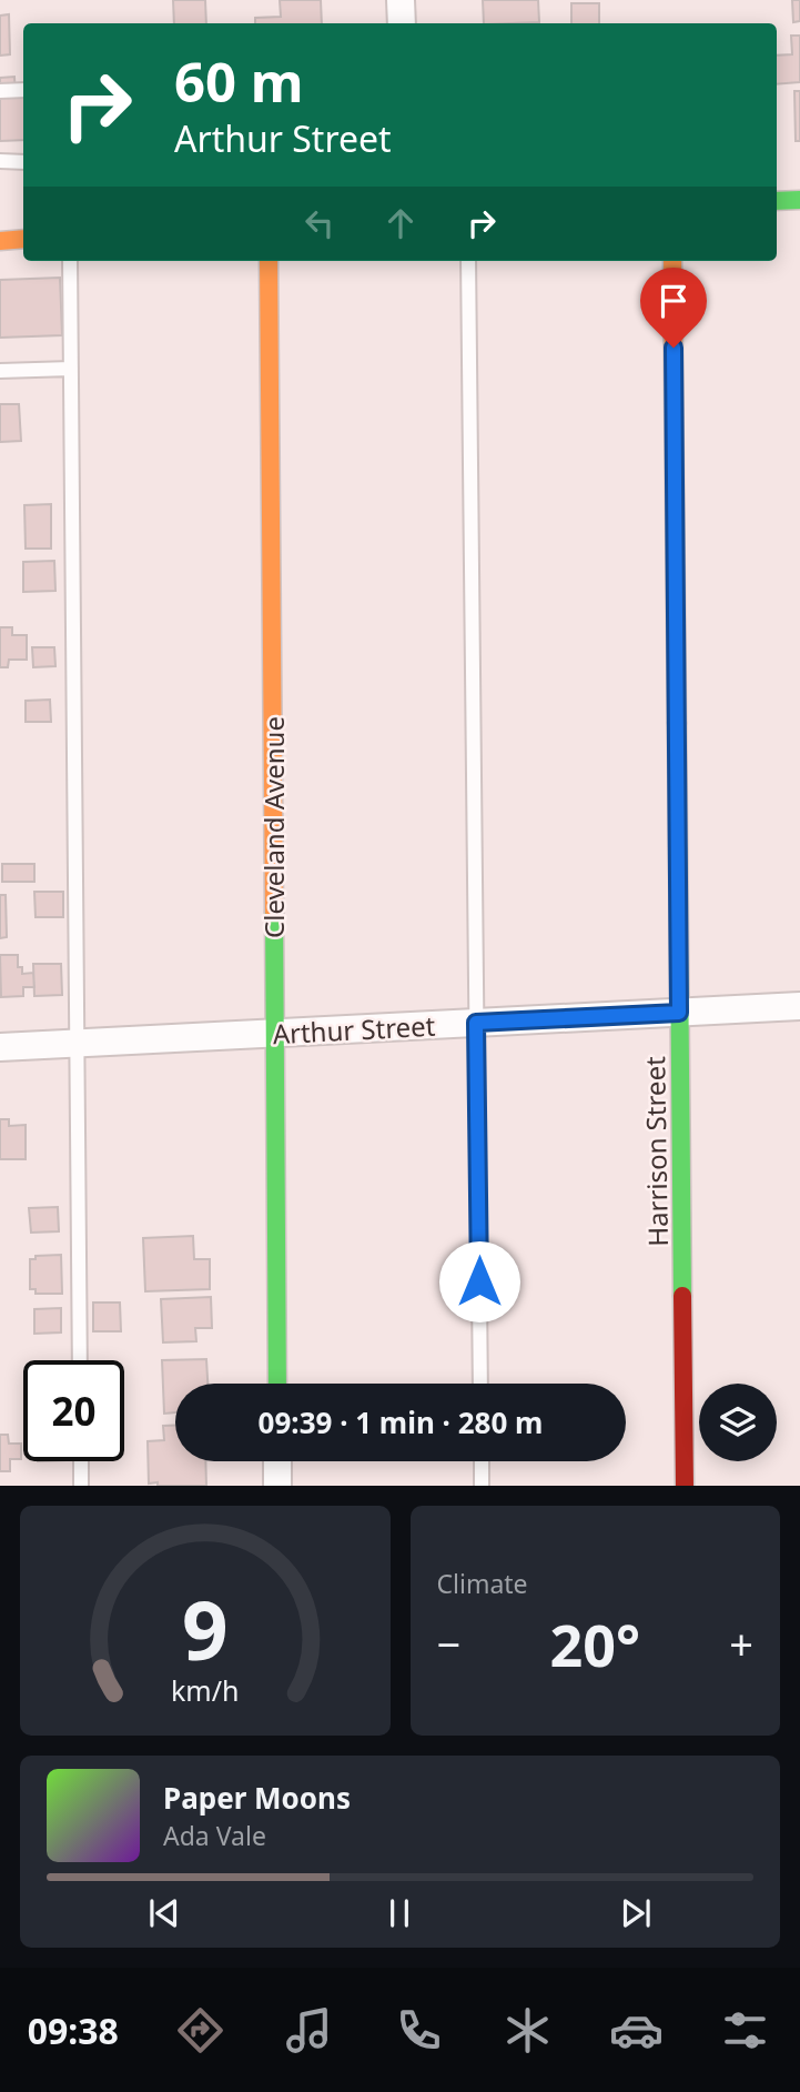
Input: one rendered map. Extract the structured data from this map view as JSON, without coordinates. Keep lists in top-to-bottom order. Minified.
{"streets":{"street":["Cleveland Avenue","Arthur Street","Harrison Street"]},"crossings":[["Cleveland Avenue","Arthur Street"],["Arthur Street","Harrison Street"]],"page":{"turn":["60 m","Arthur Street"],"limit":"20","trip":"09:39 · 1 min · 280 m","tile":"Climate","heat":["−","20°","+"],"song":["Paper Moons","Ada Vale"],"tabs":"09:38","gauge":["9","km/h"]}}
